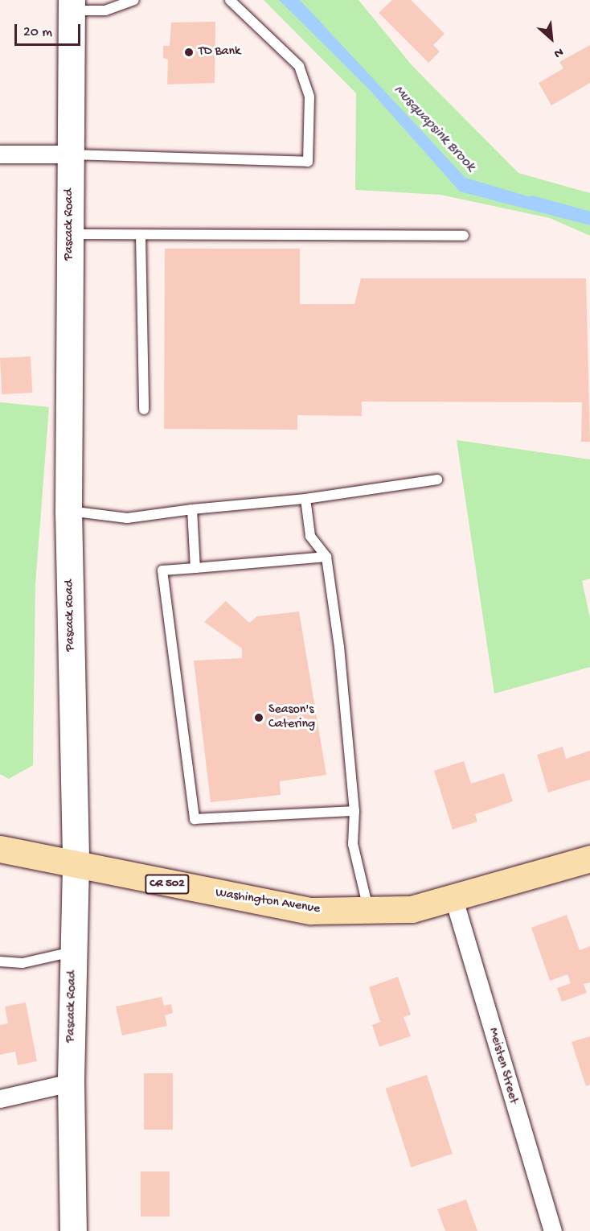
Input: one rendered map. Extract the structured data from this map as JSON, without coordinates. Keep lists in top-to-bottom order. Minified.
{"streets":{"main road":["CR 502","Washington Avenue"],"street":["Pascack Road","Meisten Street"]},"crossings":[["Pascack Road","Washington Avenue"],["Washington Avenue","Meisten Street"]],"water":["Musquapsink Brook"],"places":["TD Bank","Season's Catering"],"scale_bar":"20 m","north":"bottom right"}
